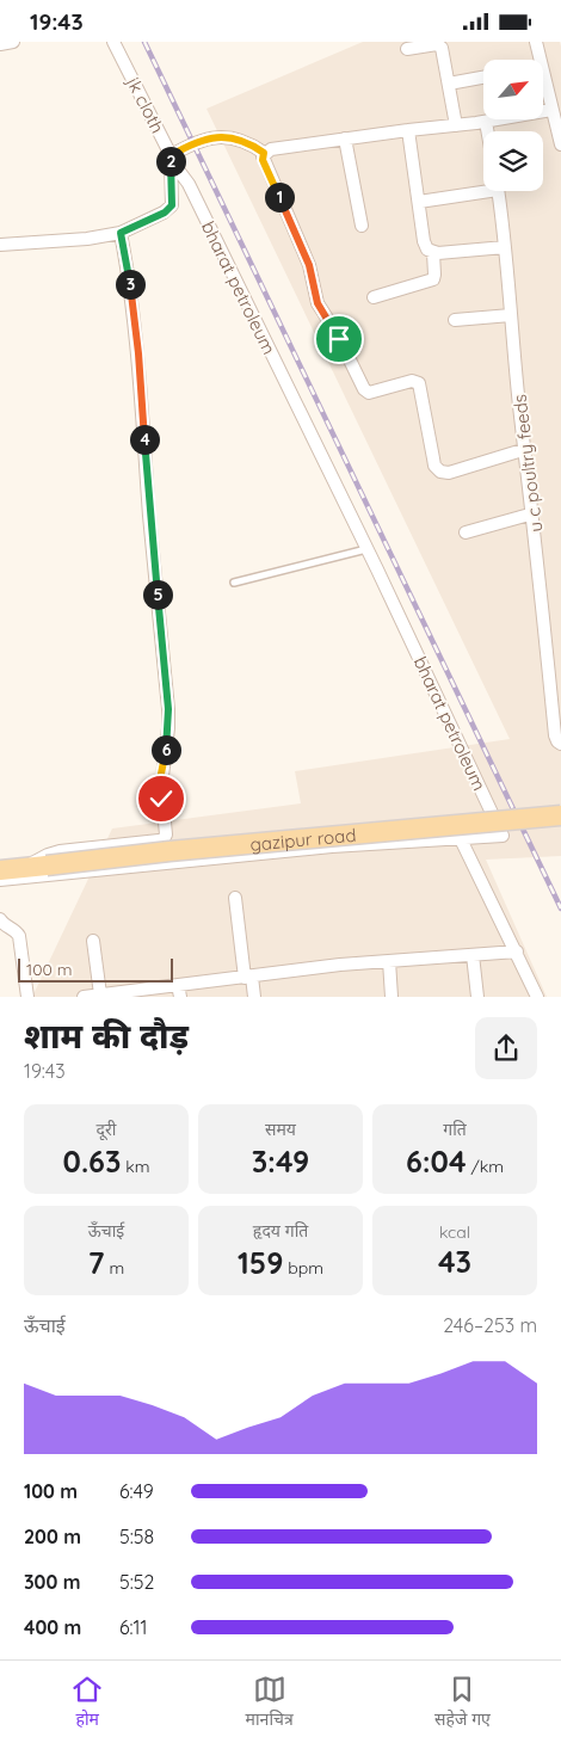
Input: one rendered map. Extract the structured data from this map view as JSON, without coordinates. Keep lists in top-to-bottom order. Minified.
{"streets":{"main road":["gazipur road"],"street":["jk cloth","bharat petroleum","u c poultry feeds"]},"crossings":[["jk cloth","bharat petroleum"]],"scale_bar":"100 m","north":"top right","page":{"status":"19:43","pins":["2","1","3","4","5","6"],"scale":"100 m","heading":["शाम की दौड़","19:43"],"stats":[["दूरी","0.63 km"],["समय","3:49"],["गति","6:04 /km"],["ऊँचाई","7 m"],["हृदय गति","159 bpm"],["kcal","43"]],"chart":["ऊँचाई","246–253 m"],"list":[{"name":"100 m","note":"6:49"},{"name":"200 m","note":"5:58"},{"name":"300 m","note":"5:52"},{"name":"400 m","note":"6:11"}],"tabs":["होम","मानचित्र","सहेजे गए"]}}
